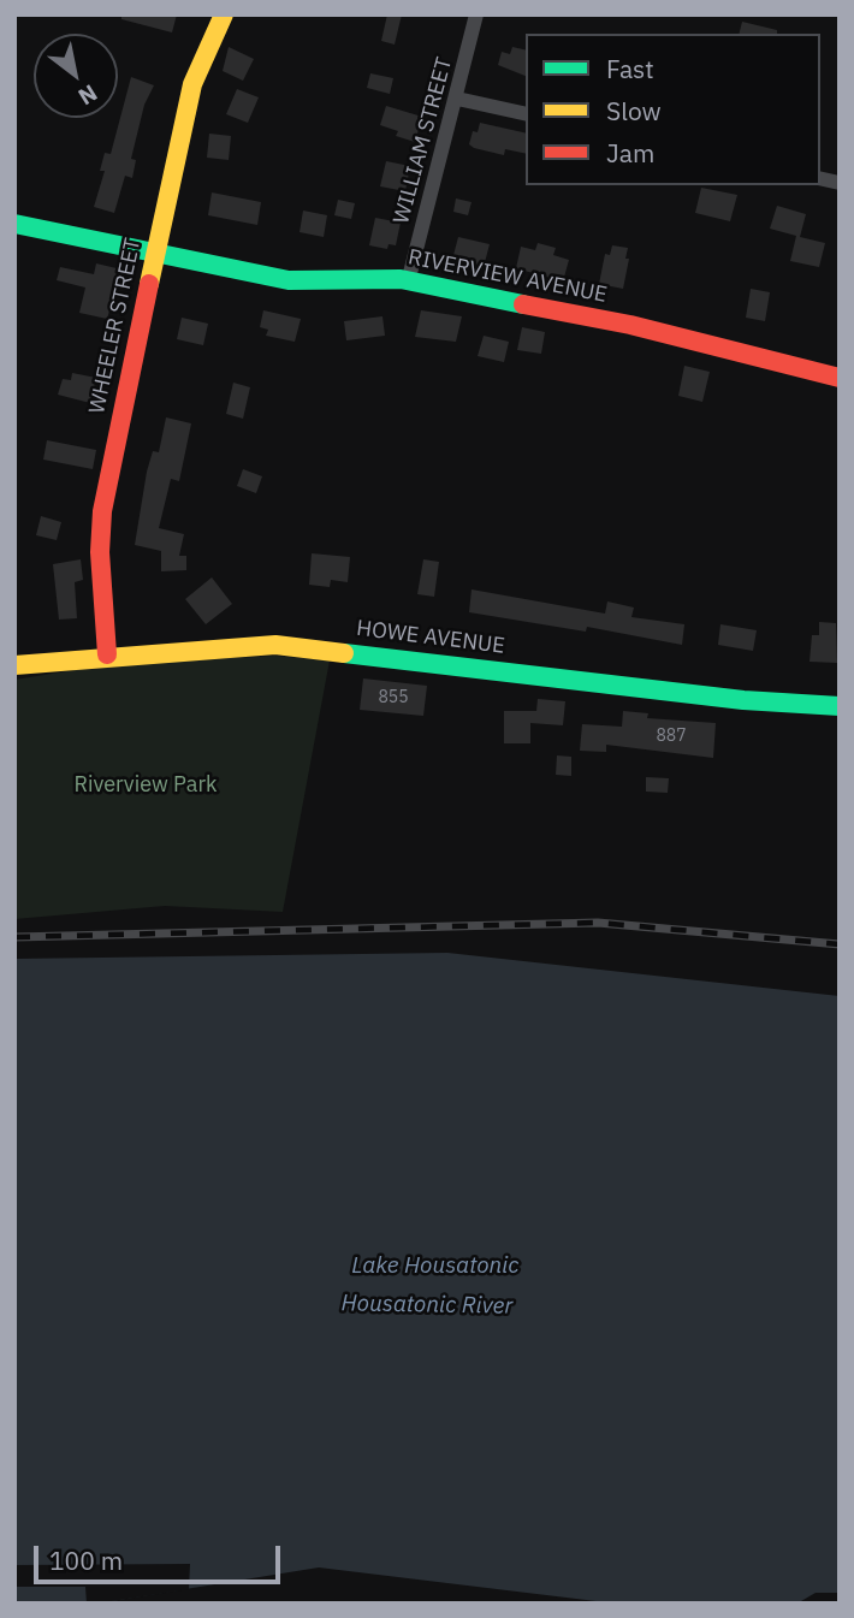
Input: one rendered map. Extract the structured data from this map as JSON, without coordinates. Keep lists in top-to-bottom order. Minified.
{"streets":{"street":["WILLIAM STREET","RIVERVIEW AVENUE","WHEELER STREET","HOWE AVENUE"]},"crossings":[["WILLIAM STREET","RIVERVIEW AVENUE"],["RIVERVIEW AVENUE","WHEELER STREET"],["WHEELER STREET","HOWE AVENUE"]],"water":["Lake Housatonic","Housatonic River"],"parks":["Riverview Park"],"house_numbers":["855","887"],"legend":["Fast","Slow","Jam"],"scale_bar":"100 m","north":"bottom right"}
